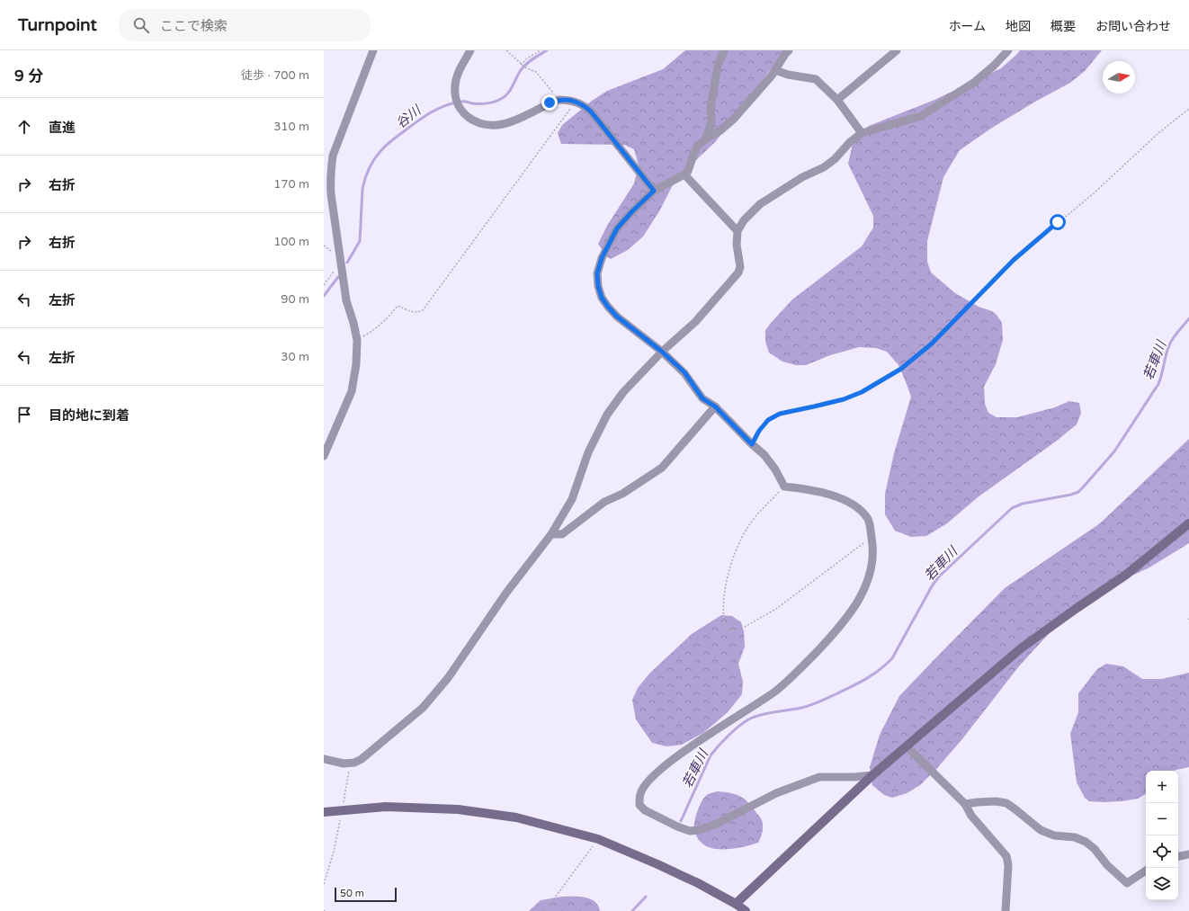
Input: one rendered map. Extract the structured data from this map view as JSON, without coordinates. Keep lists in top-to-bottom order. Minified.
{"water":["谷川","若車川"],"scale_bar":"50 m","north":"right","page":{"header":"Turnpoint","search":"ここで検索","nav":["ホーム","地図","概要","お問い合わせ"],"heading":["9 分","徒歩 · 700 m"],"list":[["直進","310 m"],["右折","170 m"],["右折","100 m"],["左折","90 m"],["左折","30 m"],"目的地に到着"],"map_buttons":["+","−"],"scale":"50 m"}}
